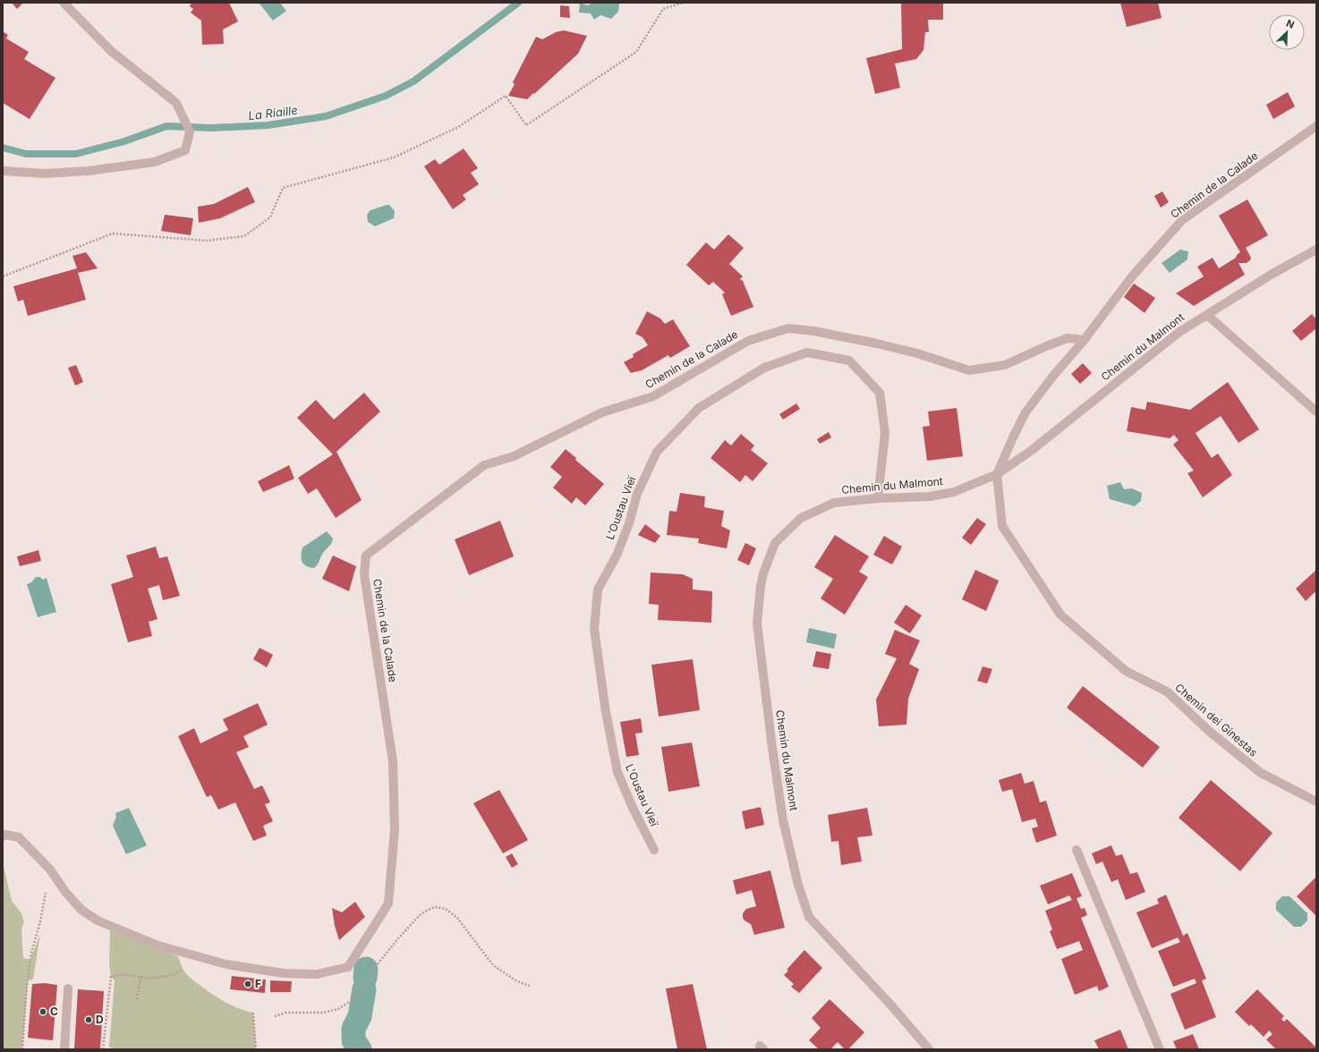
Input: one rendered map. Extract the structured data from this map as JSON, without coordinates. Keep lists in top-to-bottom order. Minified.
{"streets":{"street":["Chemin de la Calade","Chemin du Malmont","L'Oustau Vieï","Chemin dei Ginestas"]},"crossings":[["Chemin de la Calade","Chemin du Malmont"],["Chemin de la Calade","Chemin dei Ginestas"],["Chemin du Malmont","L'Oustau Vieï"],["Chemin du Malmont","Chemin dei Ginestas"]],"water":["La Riaille"],"places":["F","C","D"],"north":"top right"}
